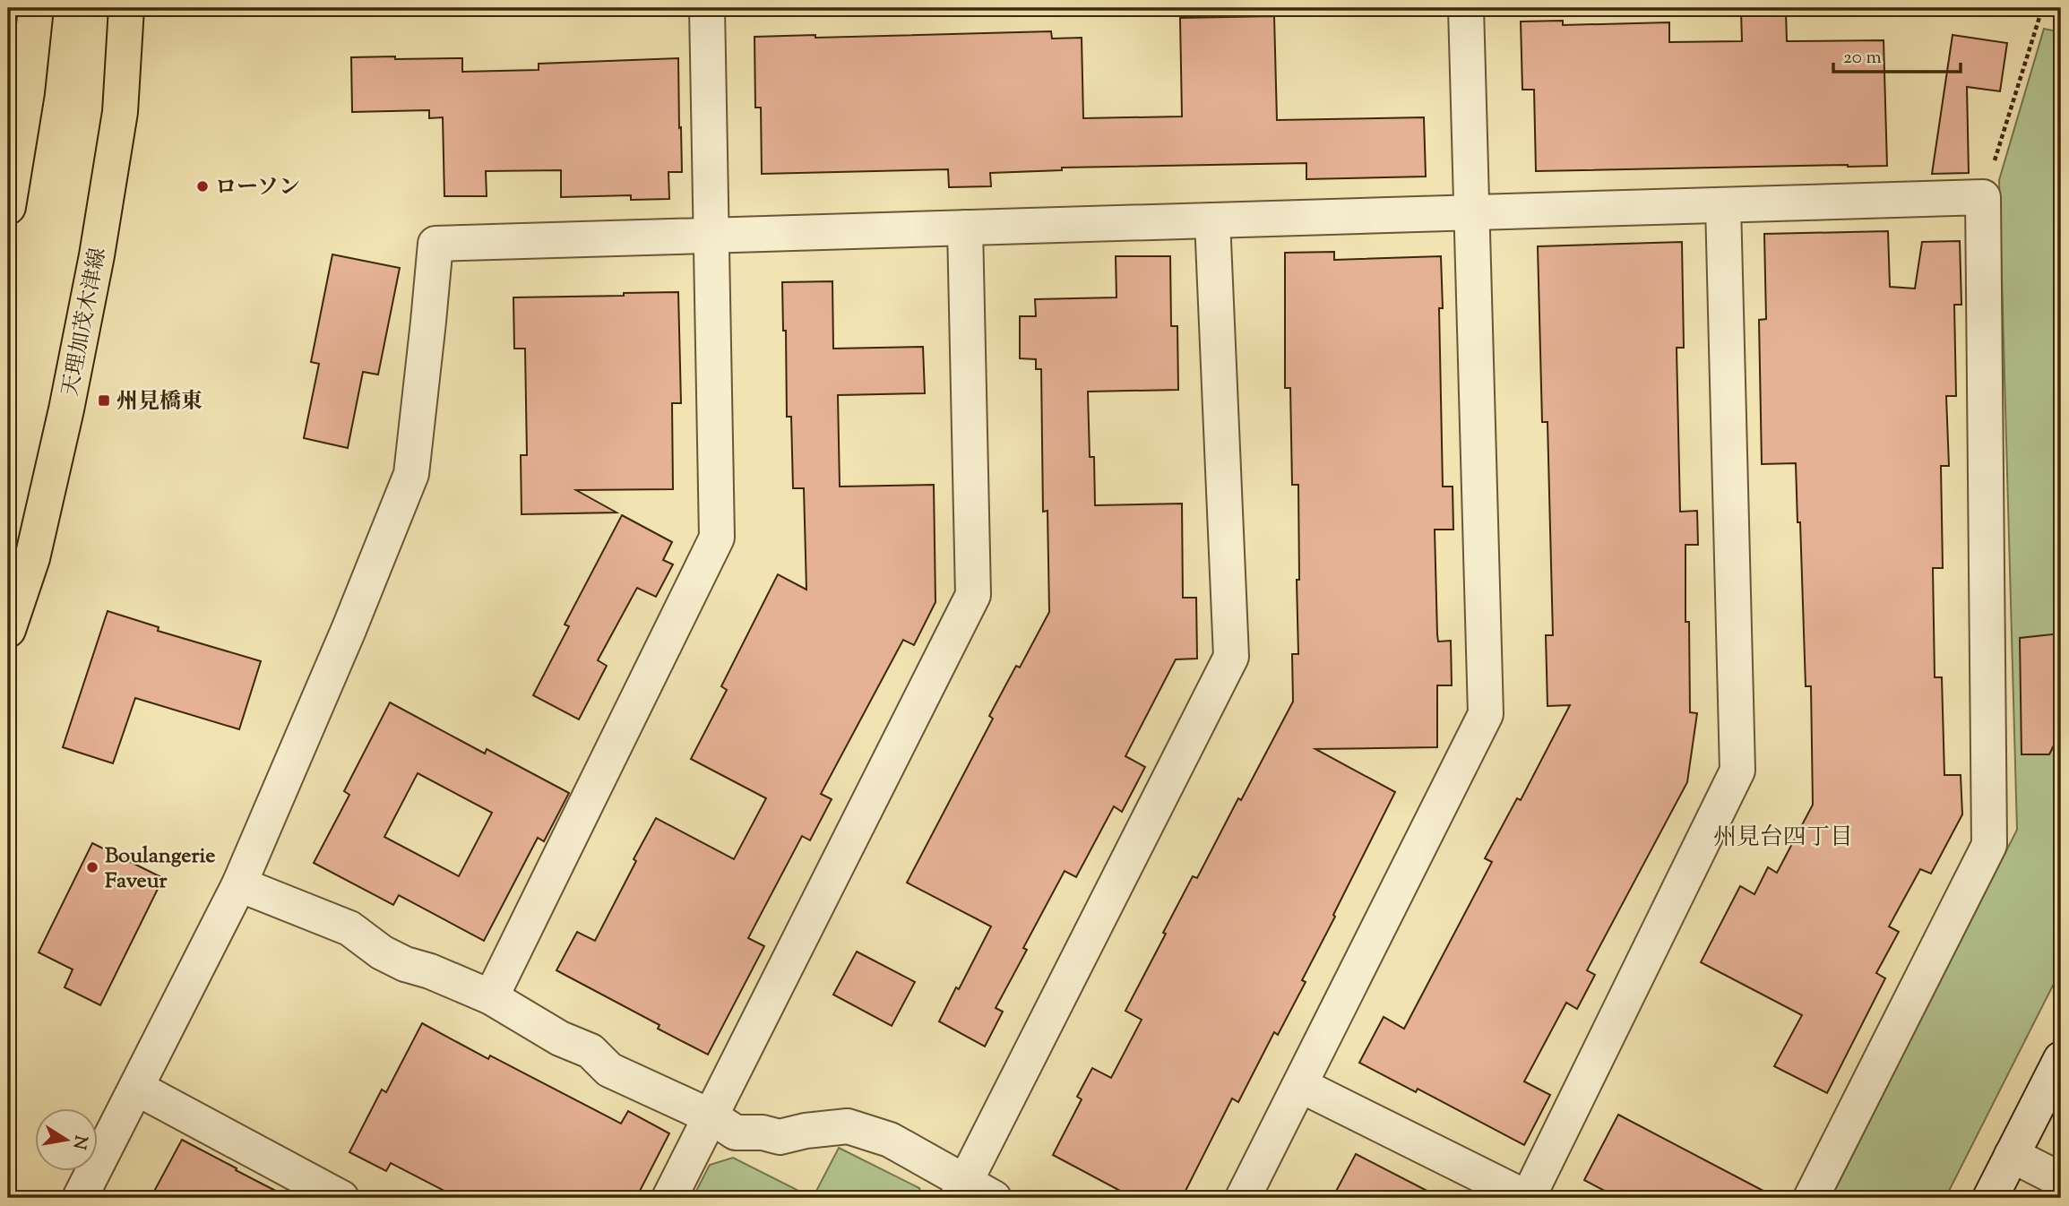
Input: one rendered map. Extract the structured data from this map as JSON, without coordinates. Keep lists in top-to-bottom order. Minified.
{"streets":{"main road":["天理加茂木津線"]},"districts":["州見台四丁目"],"places":{"other":["ローソン","Boulangerie Faveur"],"transit":["州見橋東"]},"scale_bar":"20 m","north":"right"}
